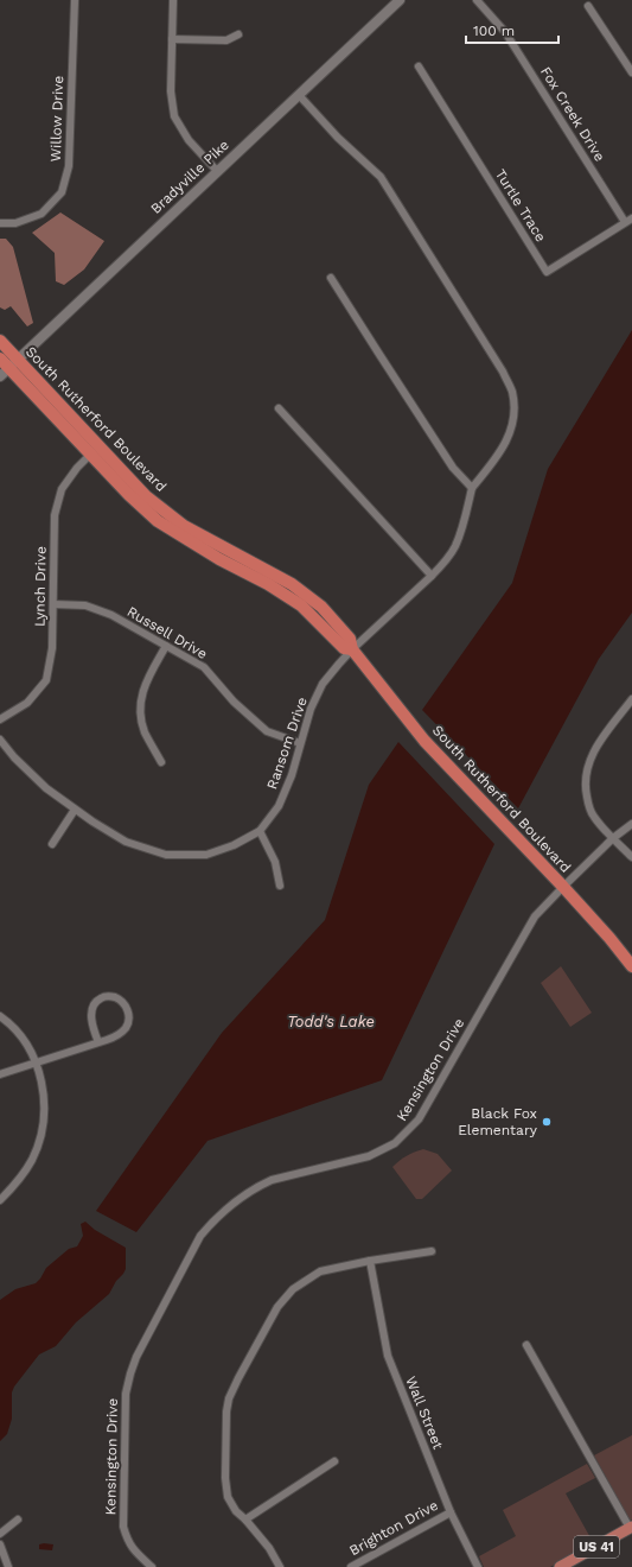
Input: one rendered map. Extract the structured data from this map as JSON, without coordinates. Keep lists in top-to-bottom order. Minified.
{"streets":{"highway":["South Rutherford Boulevard"],"main road":["Bradyville Pike","US 41"],"street":["Fox Creek Drive","Willow Drive","Turtle Trace","Lynch Drive","Russell Drive","Ransom Drive","Kensington Drive","Wall Street","Brighton Drive"]},"crossings":[["Fox Creek Drive","Turtle Trace"],["Bradyville Pike","South Rutherford Boulevard"],["South Rutherford Boulevard","Lynch Drive"],["South Rutherford Boulevard","Ransom Drive"],["South Rutherford Boulevard","Kensington Drive"],["Lynch Drive","Russell Drive"],["Russell Drive","Ransom Drive"],["Wall Street","Brighton Drive"]],"water":["Todd's Lake"],"places":["Black Fox Elementary"],"scale_bar":"100 m"}
